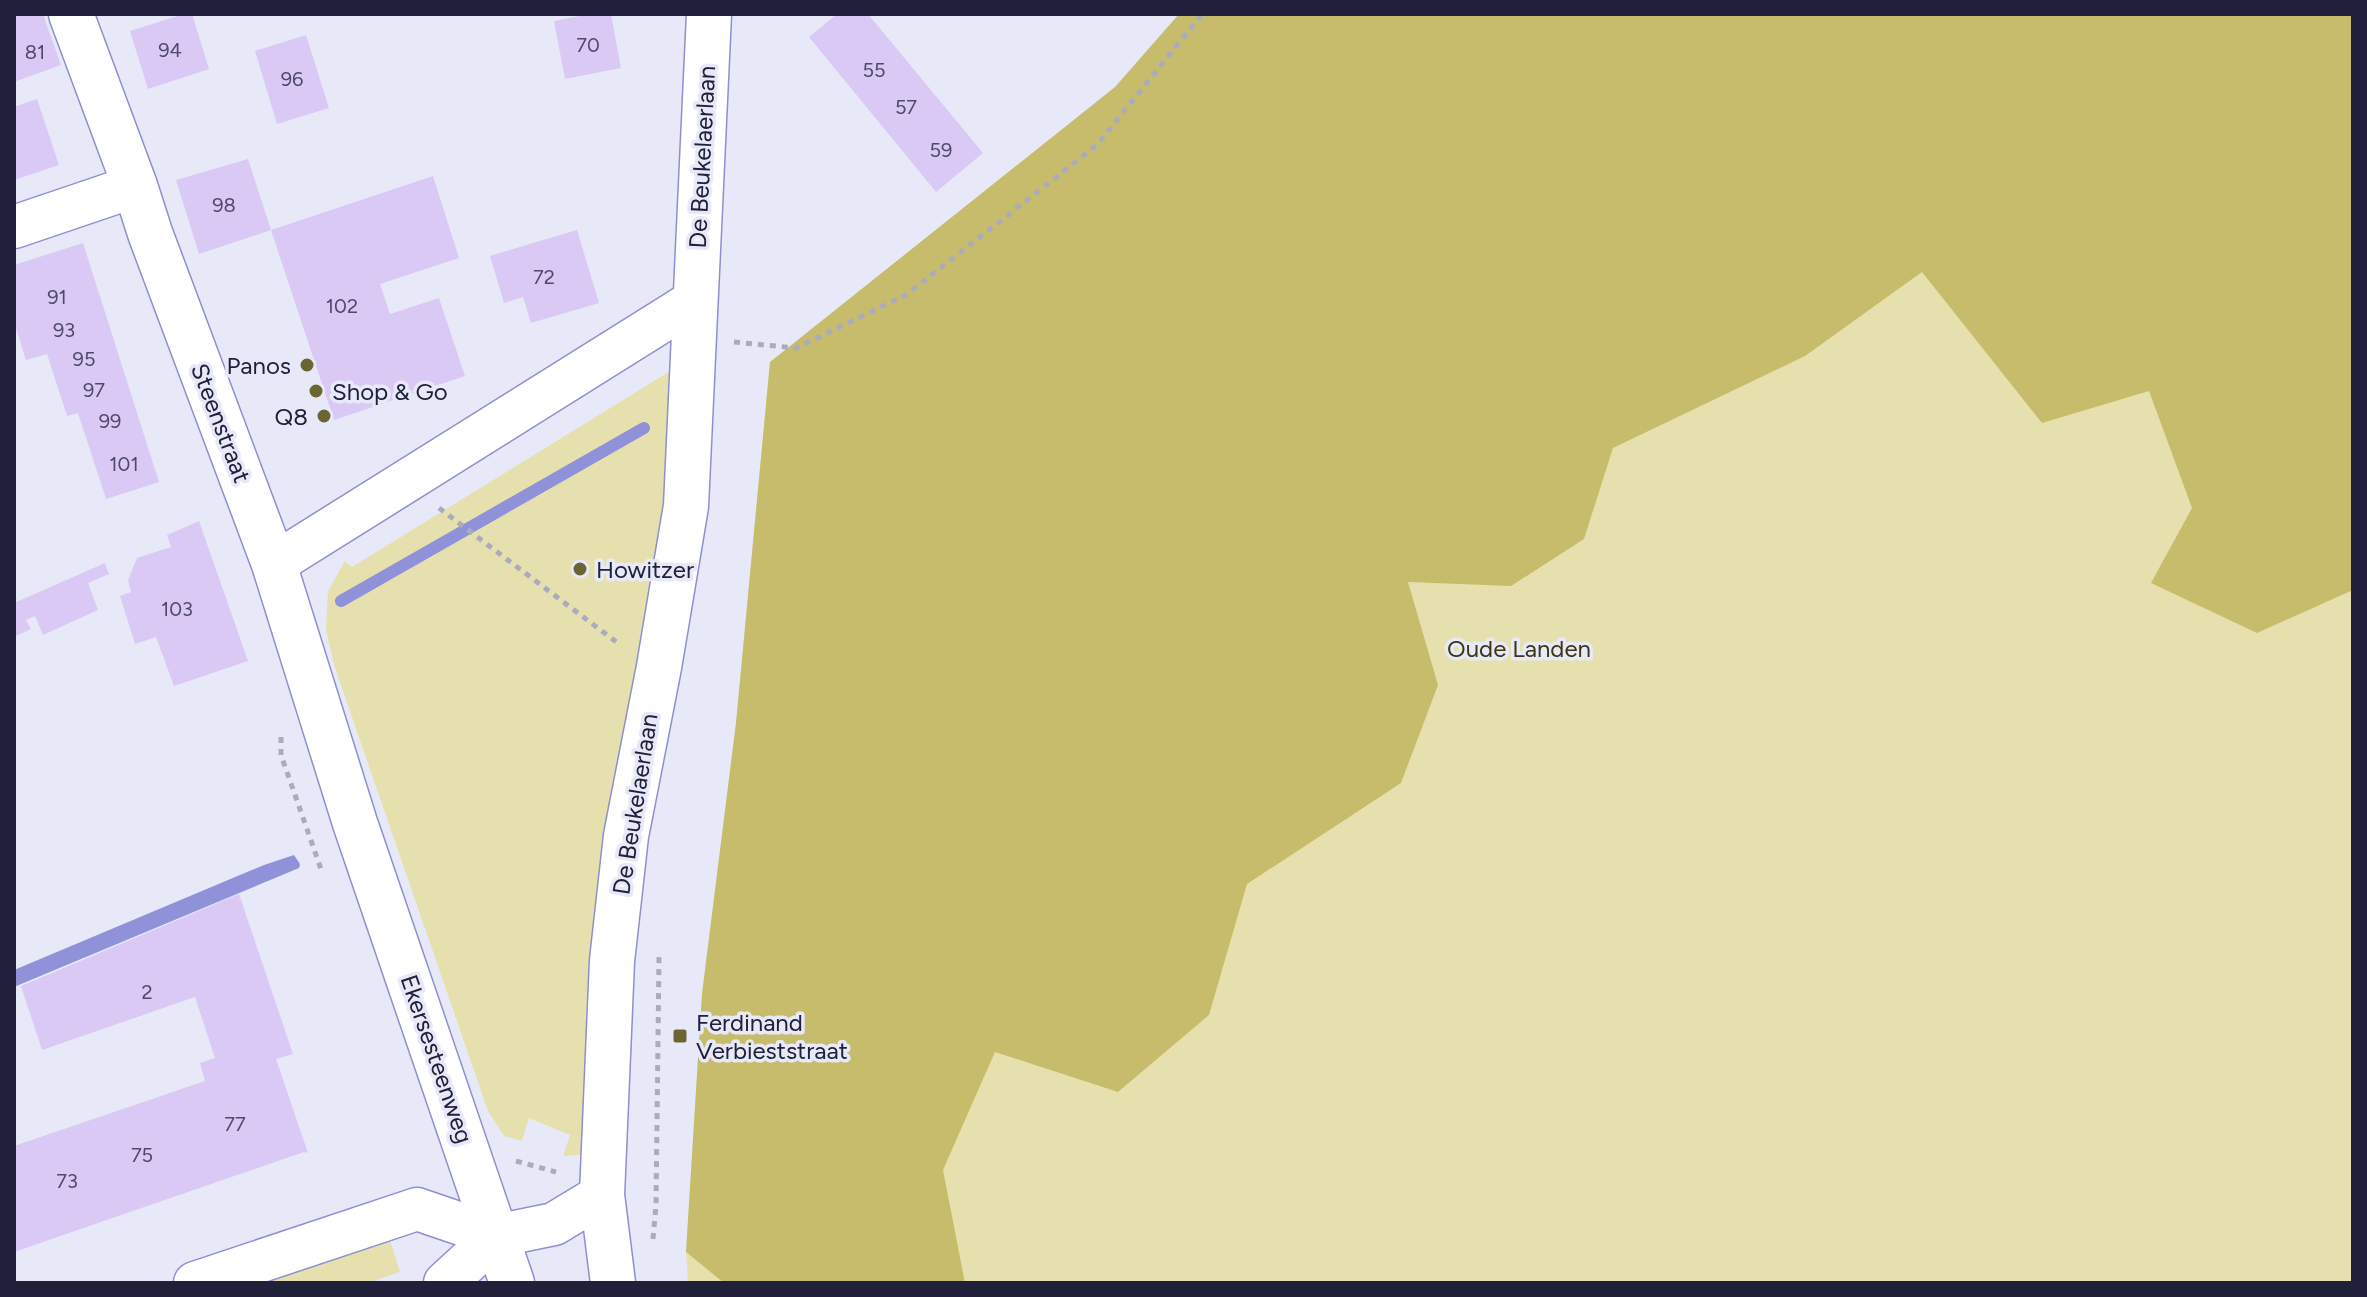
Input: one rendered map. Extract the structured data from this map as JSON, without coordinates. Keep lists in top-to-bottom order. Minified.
{"streets":{"main road":["De Beukelaerlaan","Steenstraat","Ekersesteenweg"]},"crossings":[["Steenstraat","Ekersesteenweg"]],"parks":["Oude Landen"],"places":{"other":["Panos","Shop & Go","Q8","Howitzer"],"transit":["Ferdinand Verbieststraat"]},"house_numbers":["70","94","81","55","96","57","59","98","72","91","102","93","95","97","99","101","103","2","77","75","73"]}
